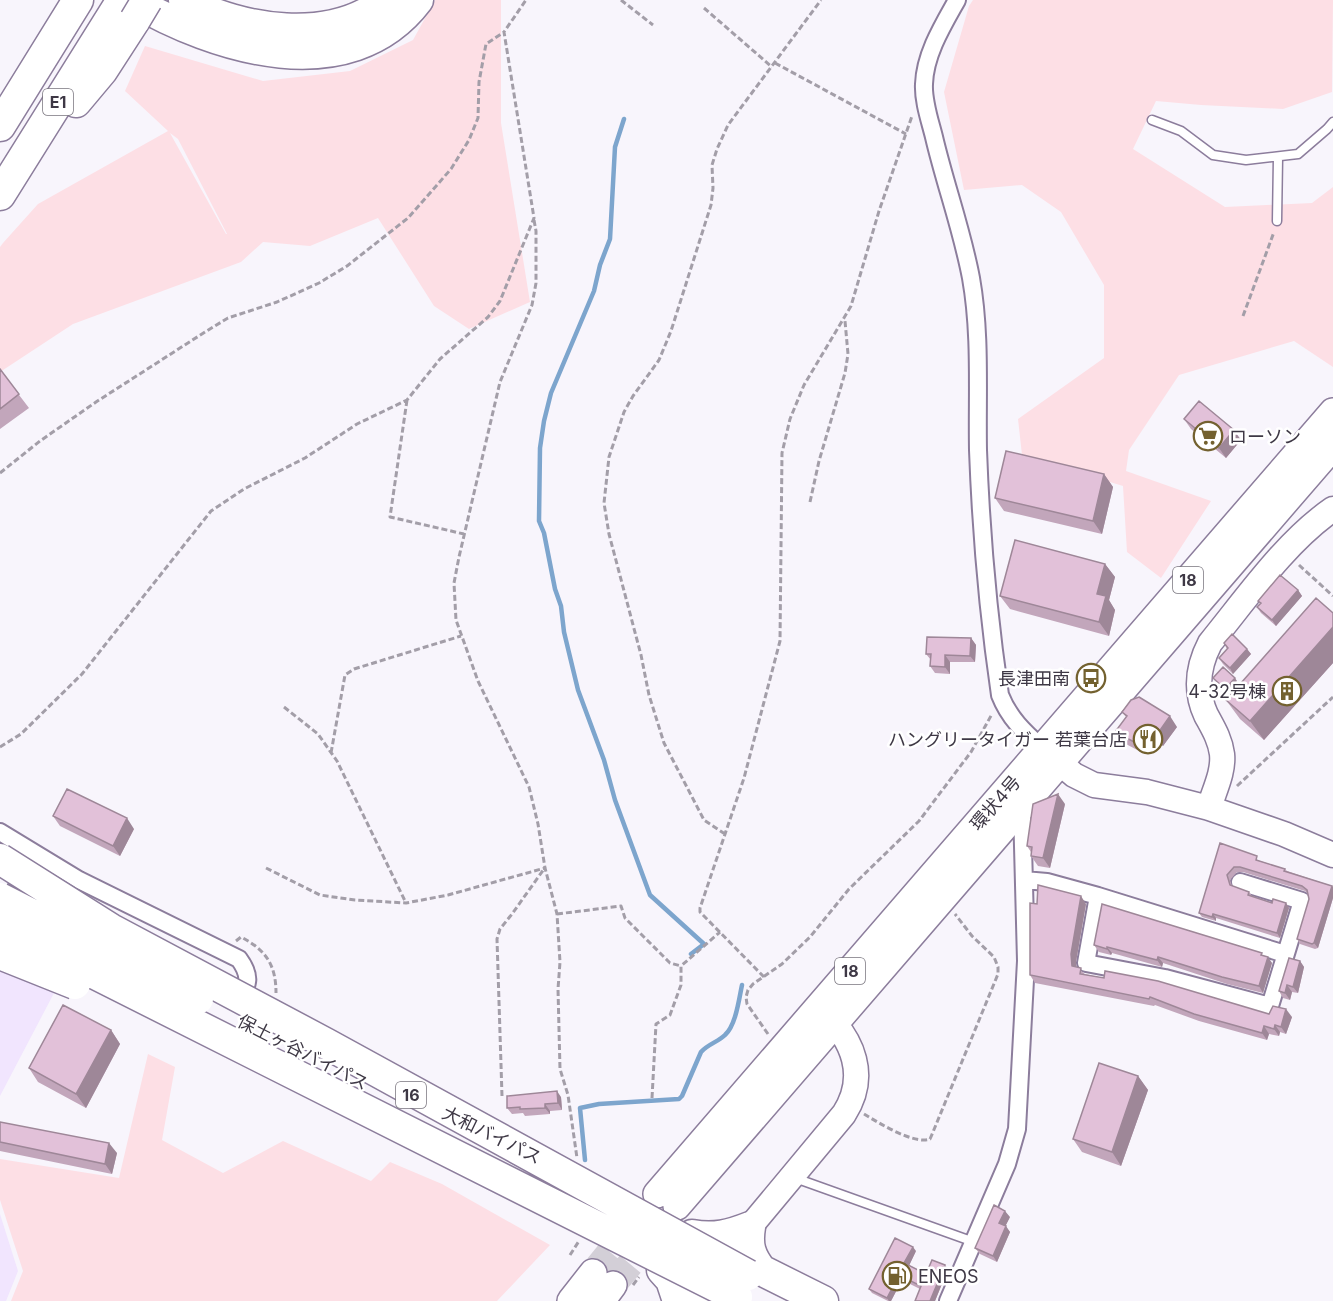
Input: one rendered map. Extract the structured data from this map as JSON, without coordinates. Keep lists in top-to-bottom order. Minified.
{"streets":{"highway":["E1","保土ヶ谷バイパス","16","大和バイパス"],"main road":["18","環状4号"]},"crossings":[["保土ヶ谷バイパス","大和バイパス"]],"places":{"supermarket":["ローソン"],"bus stop":["長津田南"],"building":["4-32号棟"],"restaurant":["ハングリータイガー 若葉台店"],"fuel station":["ENEOS"]}}
